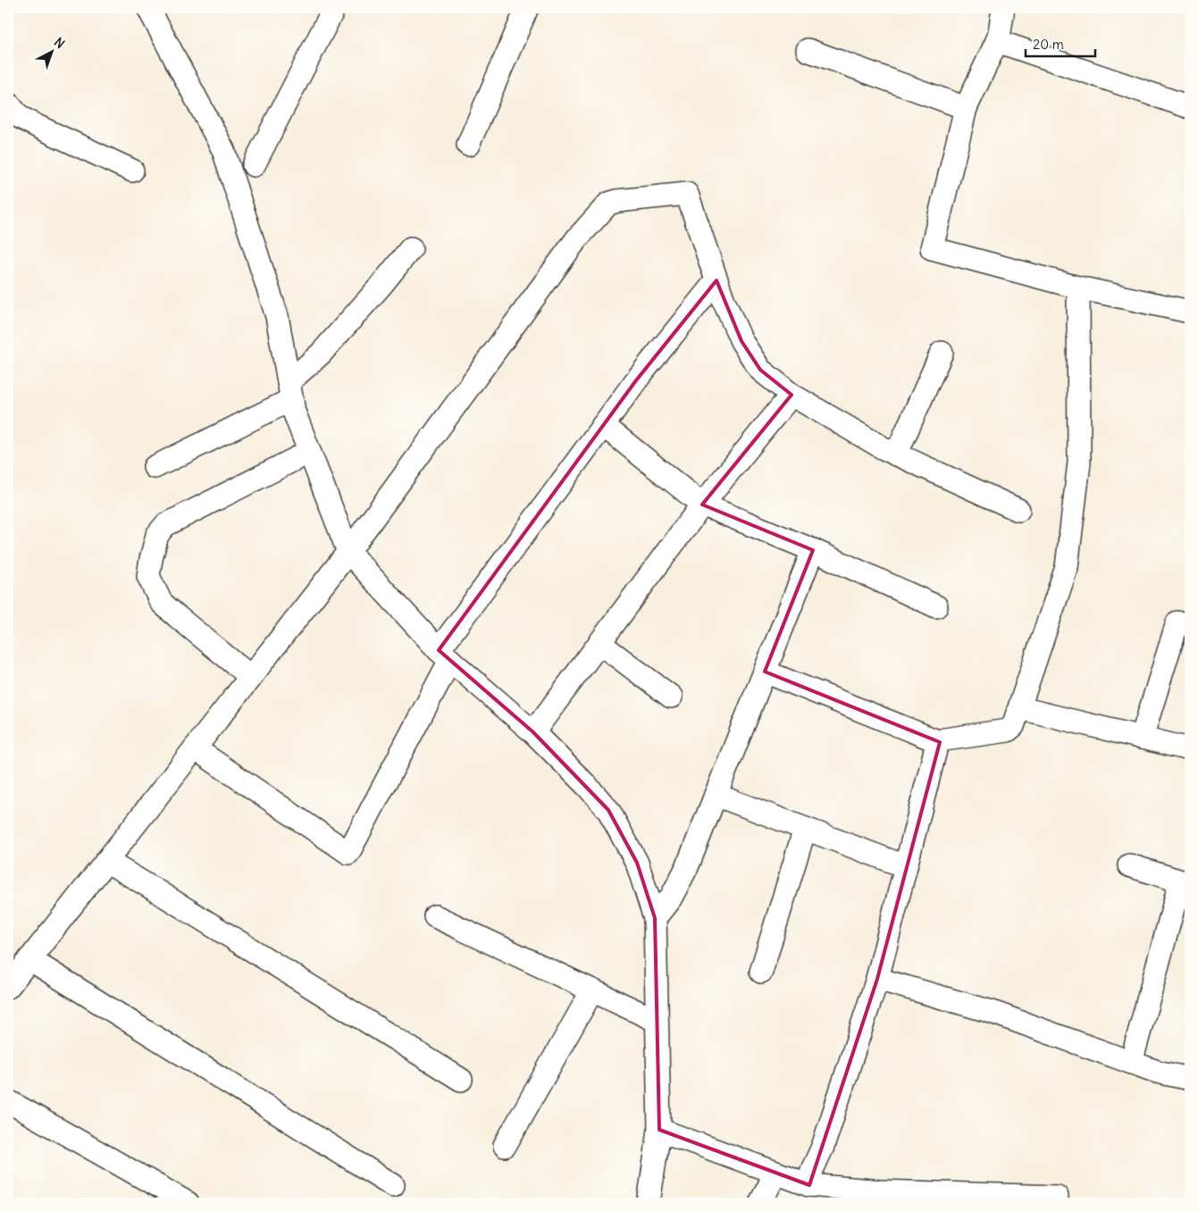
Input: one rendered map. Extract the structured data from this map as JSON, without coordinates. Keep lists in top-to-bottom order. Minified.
{"scale_bar":"20 m","north":"top right"}
